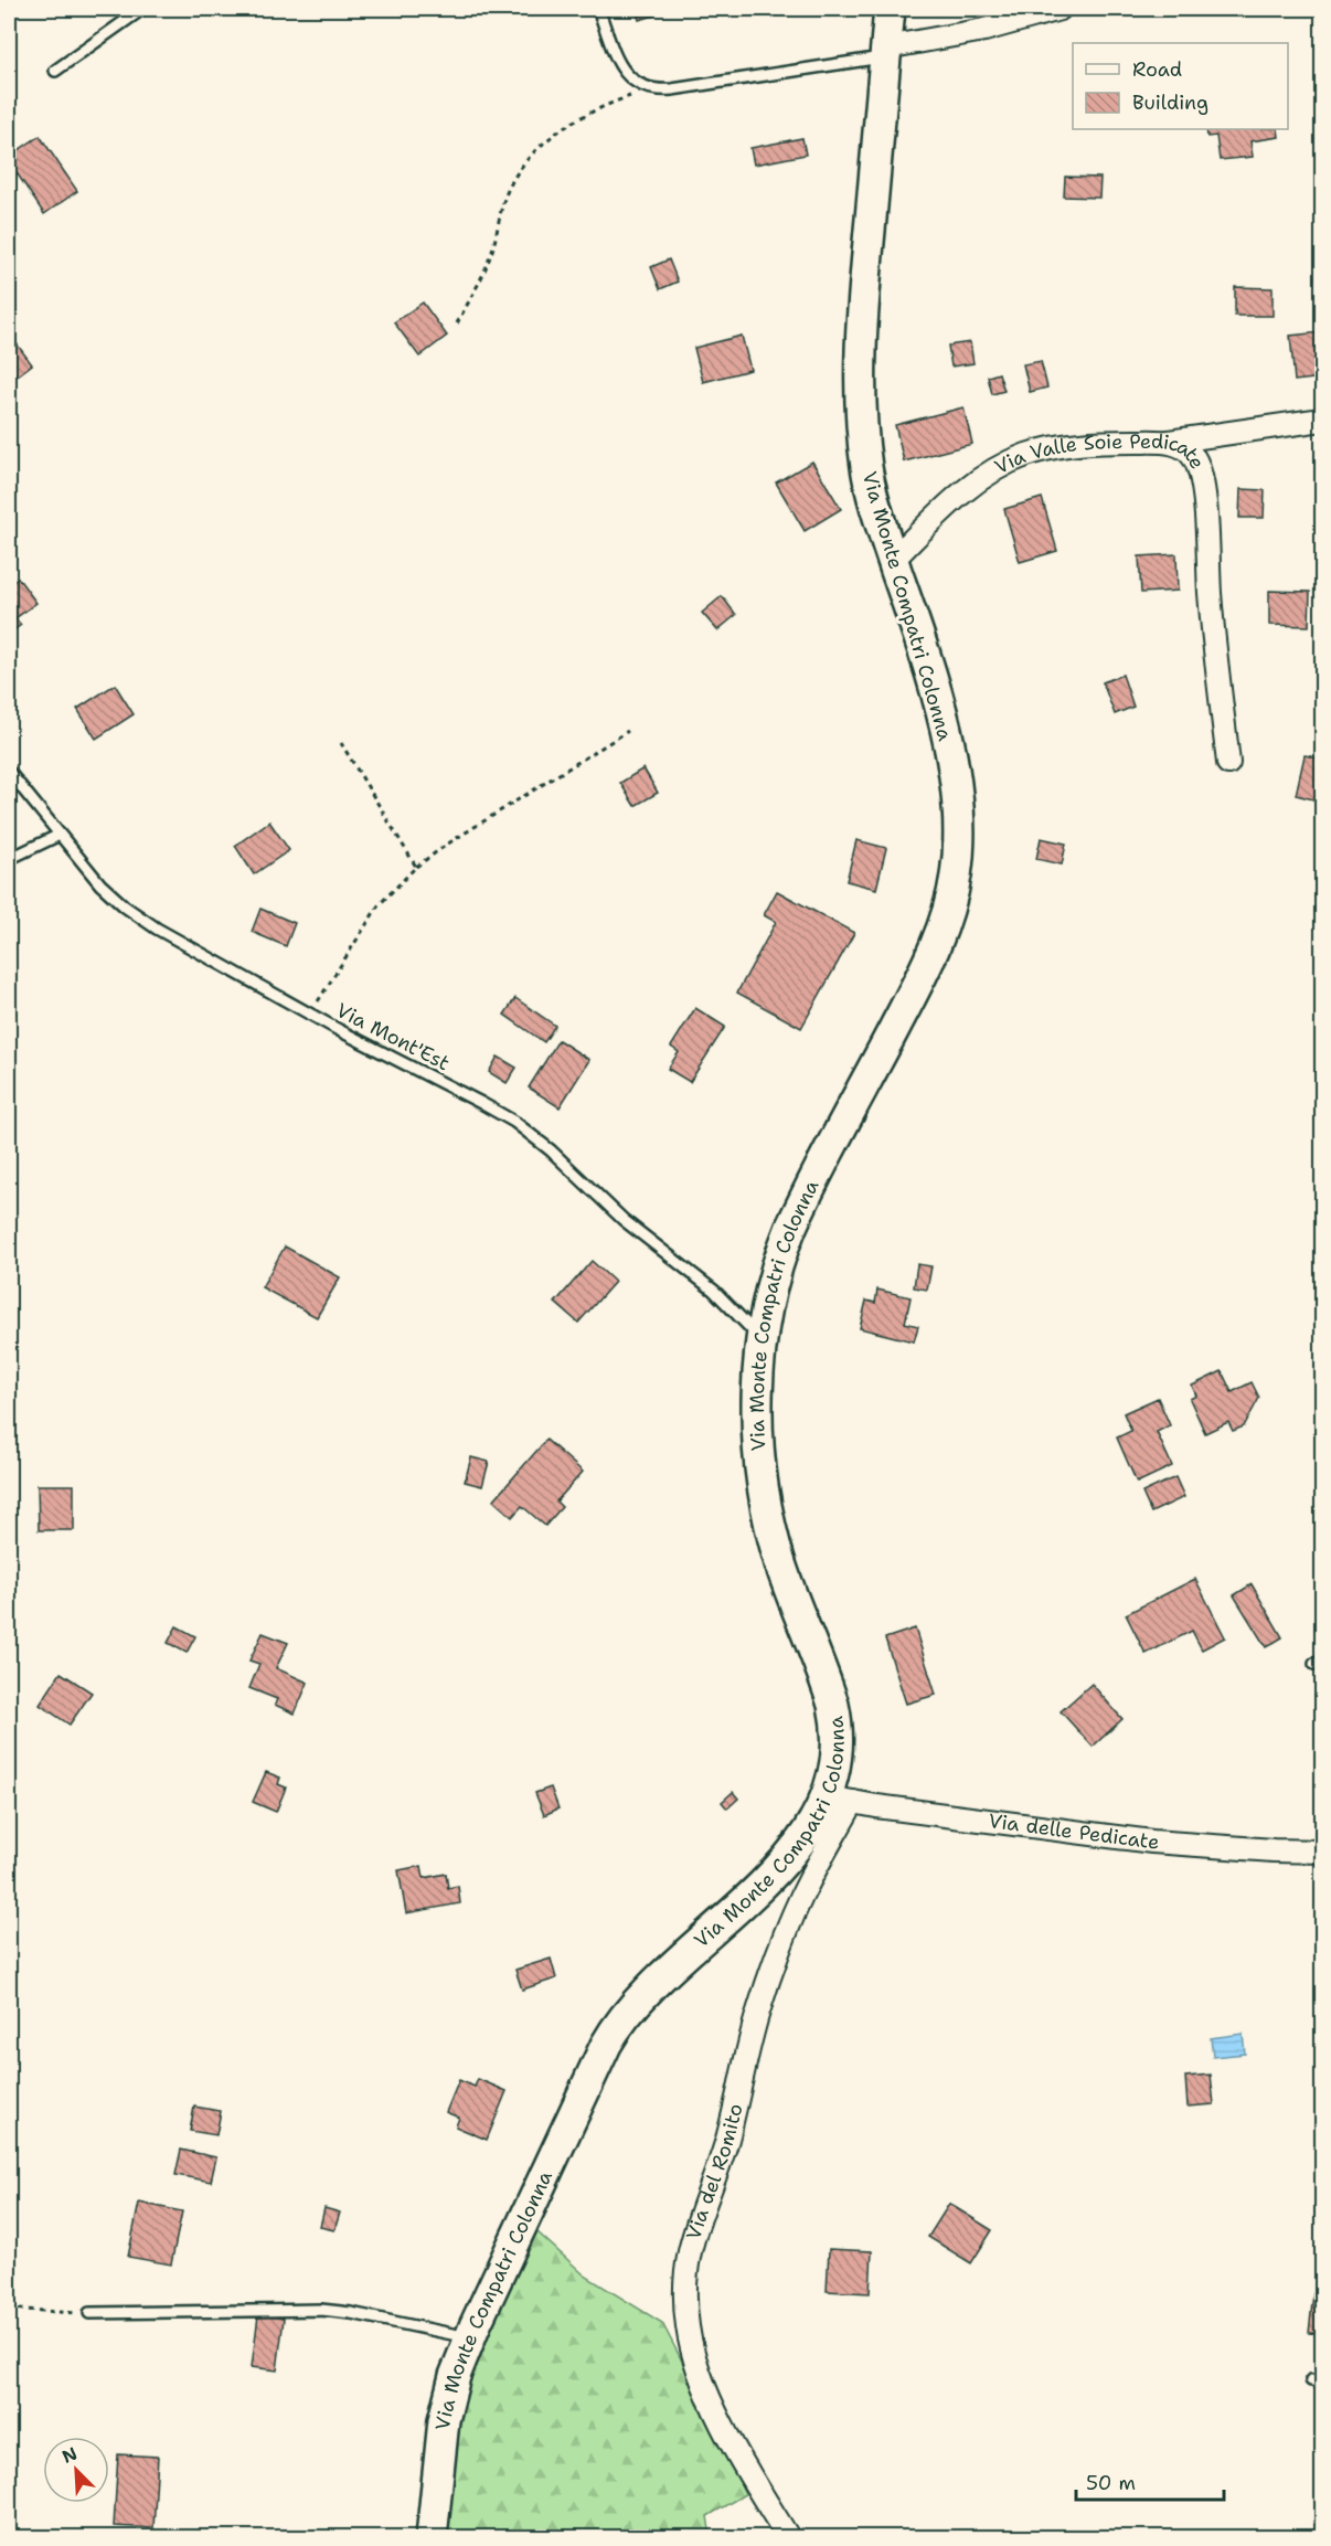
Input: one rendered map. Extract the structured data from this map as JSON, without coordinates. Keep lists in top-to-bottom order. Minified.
{"streets":{"street":["Via Valle Soie Pedicate","Via Monte Compatri Colonna","Via delle Pedicate","Via del Romito"],"lane":["Via Mont'Est"]},"crossings":[["Via Valle Soie Pedicate","Via Monte Compatri Colonna"],["Via Monte Compatri Colonna","Via Mont'Est"],["Via Monte Compatri Colonna","Via delle Pedicate"],["Via Monte Compatri Colonna","Via del Romito"],["Via delle Pedicate","Via del Romito"]],"legend":["Road","Building"],"scale_bar":"50 m","north":"top left"}
